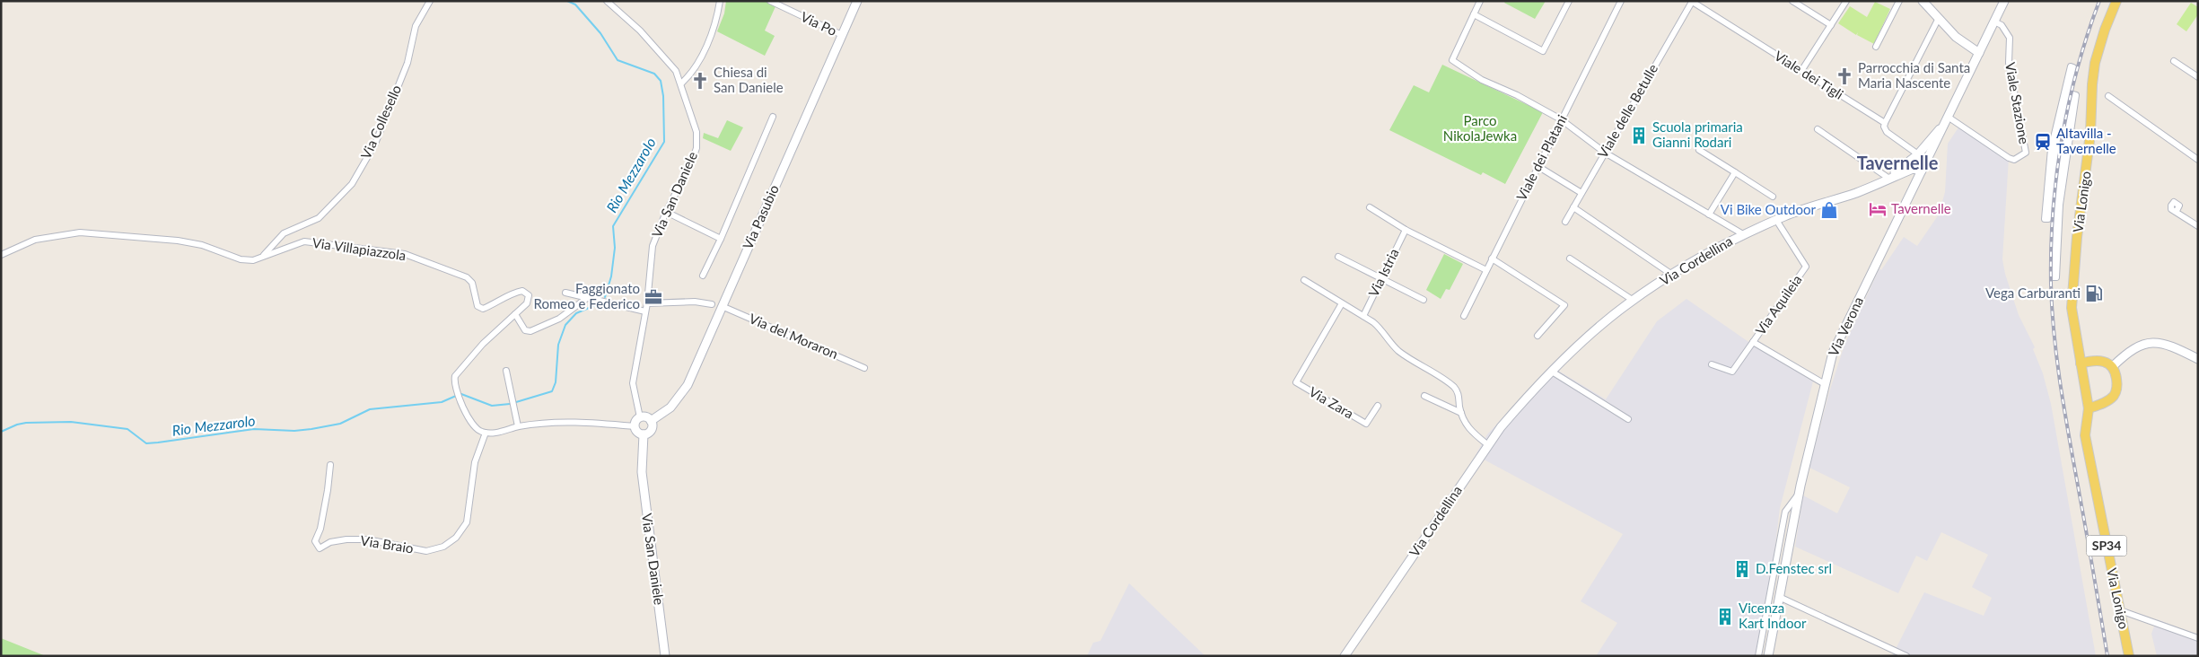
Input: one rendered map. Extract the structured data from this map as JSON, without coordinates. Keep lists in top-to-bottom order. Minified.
{"streets":{"main road":["Via Lonigo","SP34"],"street":["Via Po","Viale dei Tigli","Viale Stazione","Viale delle Betulle","Via Collesello","Viale dei Platani","Via San Daniele","Via Pasubio","Via Villapiazzola","Via Cordellina","Via Istria","Via Aquileia","Via Verona","Via del Moraron","Via Zara","Via Braio"]},"crossings":[["Via Po","Via Pasubio"],["Viale dei Tigli","Viale delle Betulle"],["Viale dei Tigli","Via Cordellina"],["Viale Stazione","Via Cordellina"],["Viale Stazione","Via Verona"],["Via Collesello","Via Villapiazzola"],["Via San Daniele","Via Pasubio"],["Via Pasubio","Via del Moraron"],["Via Villapiazzola","Via Braio"],["Via Cordellina","Via Aquileia"],["Via Cordellina","Via Verona"]],"districts":["Tavernelle"],"water":["Rio Mezzarolo"],"parks":["Parco NikolaJewka"],"places":{"church":["Parrocchia di Santa Maria Nascente","Chiesa di San Daniele"],"building":["Scuola primaria Gianni Rodari","D.Fenstec srl","Vicenza Kart Indoor"],"station":["Altavilla - Tavernelle"],"hotel":["Tavernelle"],"shop":["Vi Bike Outdoor"],"fuel station":["Vega Carburanti"],"office":["Faggionato Romeo e Federico"]}}
